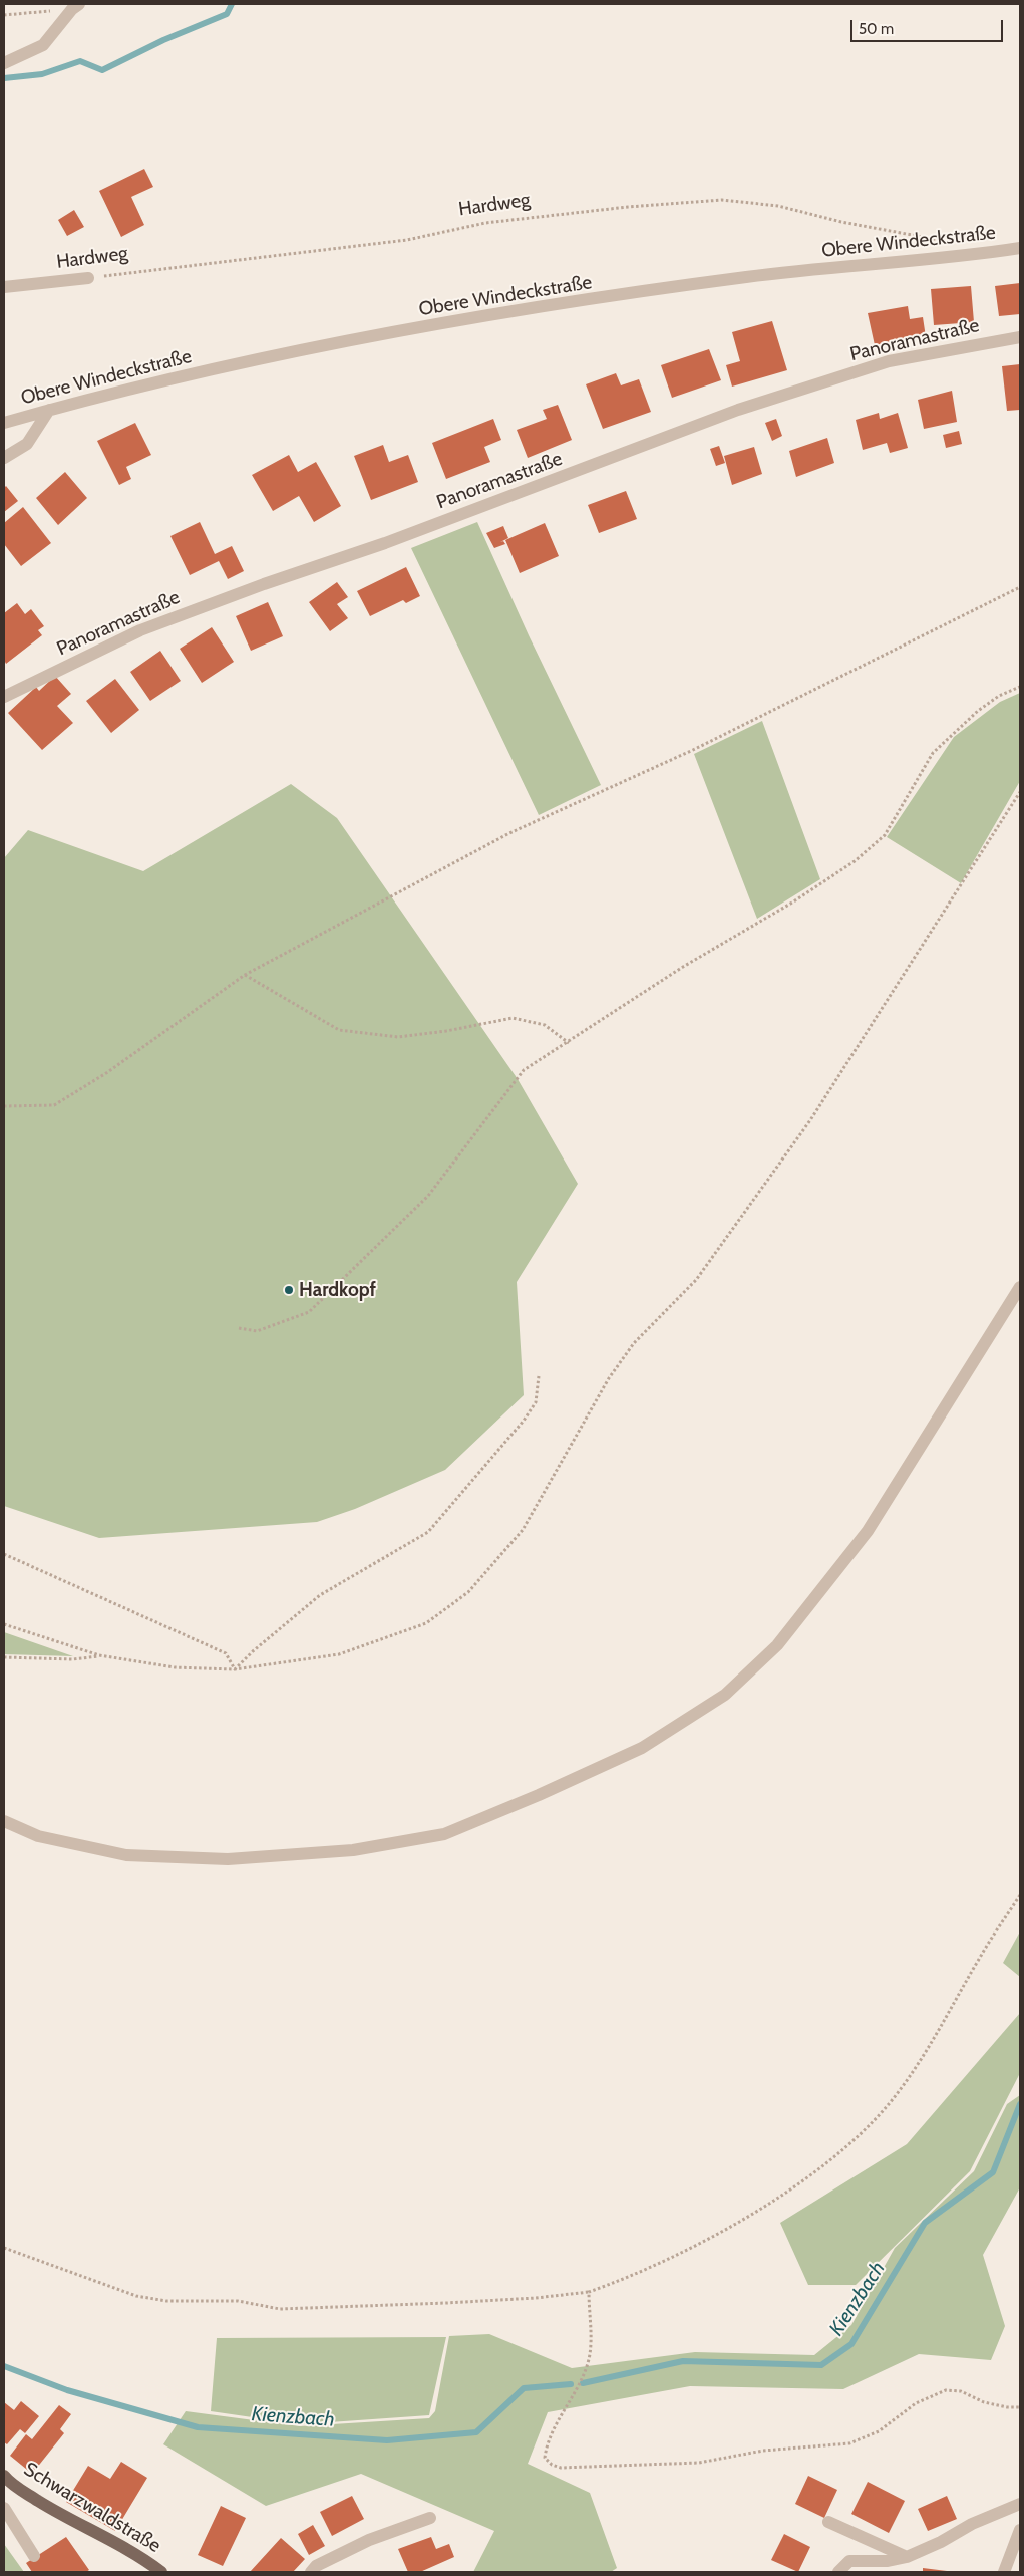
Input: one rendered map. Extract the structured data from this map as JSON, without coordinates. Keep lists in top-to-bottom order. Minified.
{"streets":{"main road":["Schwarzwaldstraße"],"street":["Hardweg","Obere Windeckstraße","Panoramastraße"]},"water":["Kienzbach"],"places":["Hardkopf"],"scale_bar":"50 m"}
